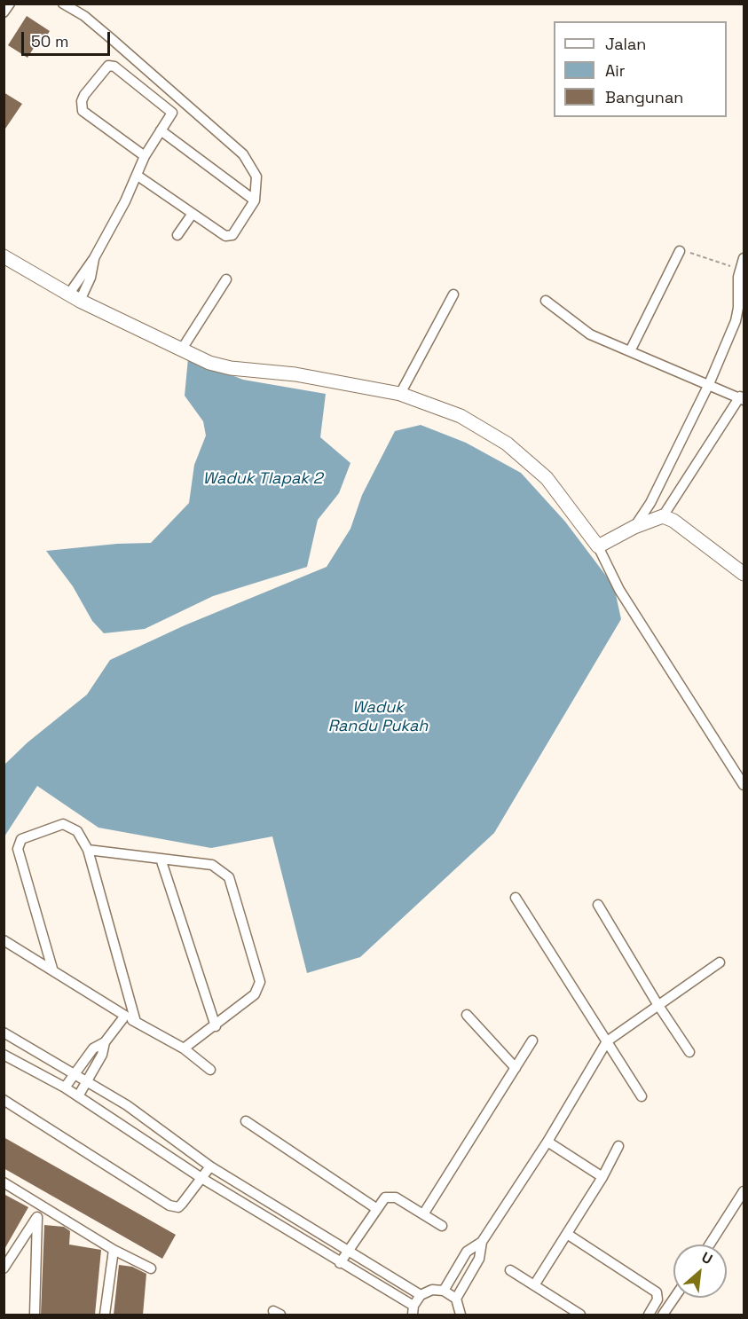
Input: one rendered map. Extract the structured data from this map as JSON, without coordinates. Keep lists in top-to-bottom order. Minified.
{"water":["Waduk Tlapak 2","Waduk Randu Pukah"],"legend":["Jalan","Air","Bangunan"],"scale_bar":"50 m","north":"top right"}
